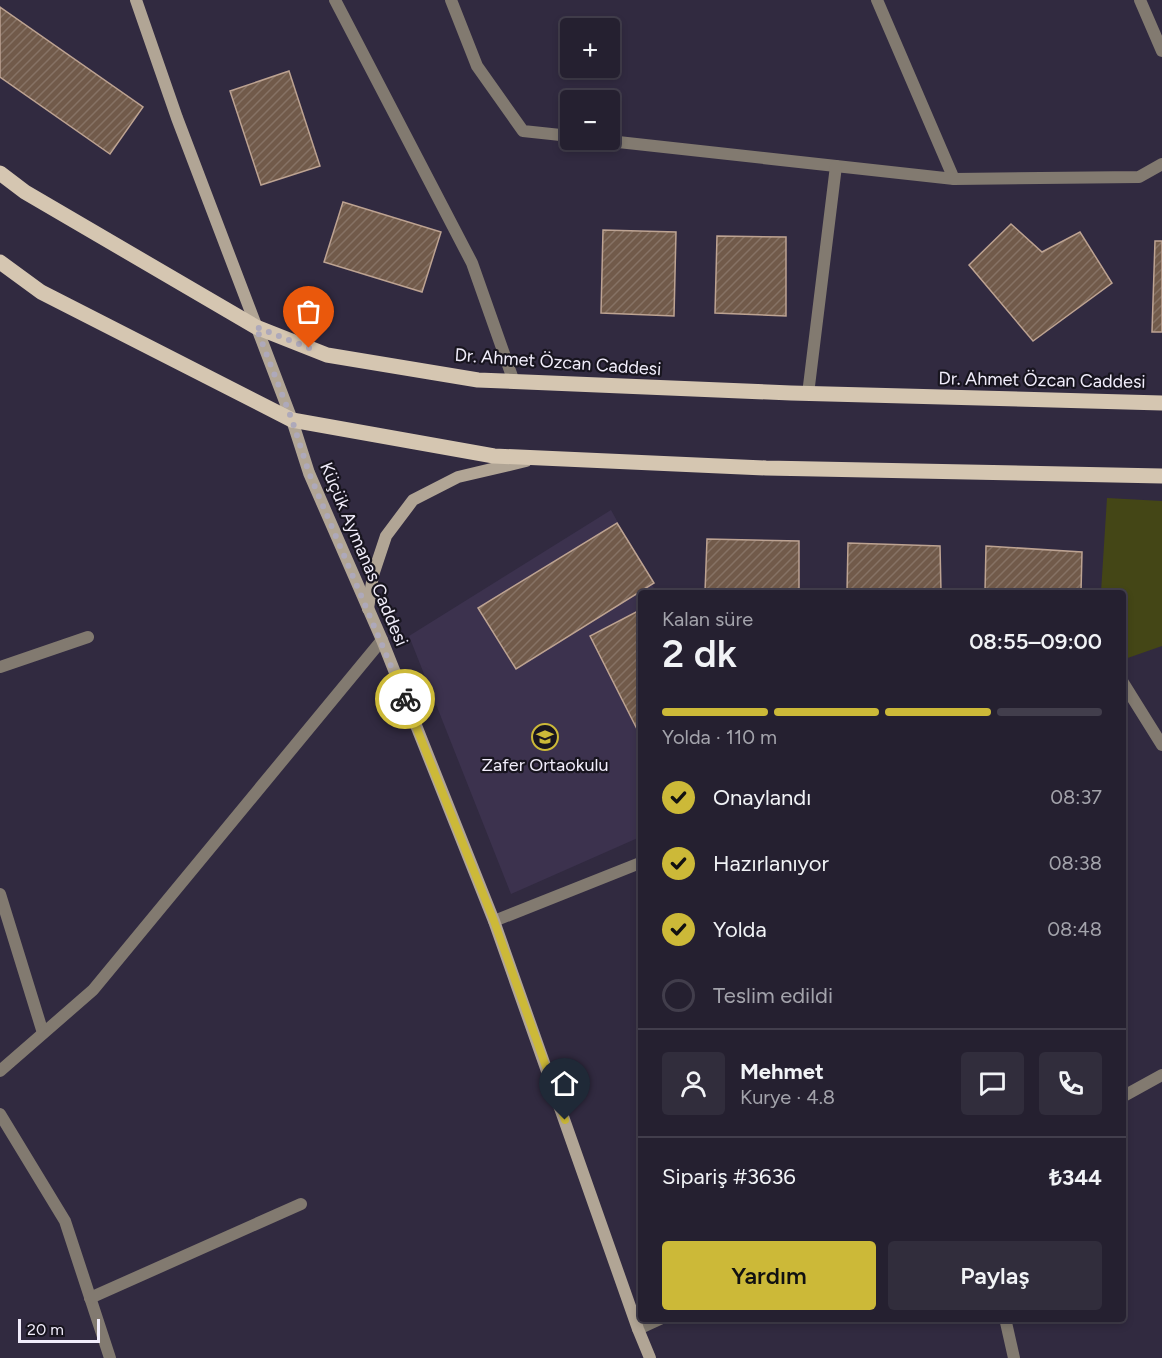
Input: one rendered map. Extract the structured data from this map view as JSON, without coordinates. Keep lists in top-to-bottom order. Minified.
{"streets":{"main road":["Dr. Ahmet Özcan Caddesi"],"street":["Küçük Aymanas Caddesi"]},"crossings":[["Dr. Ahmet Özcan Caddesi","Küçük Aymanas Caddesi"]],"places":{"school or university":["Zafer Ortaokulu"]},"scale_bar":"20 m","page":{"map_buttons":["+","−"],"heading":["2 dk","Kalan süre","08:55–09:00"],"panel":["Mehmet","Kurye · 4.8","Sipariş #3636","₺344"],"bar":"Yolda · 110 m","list":[["Onaylandı","08:37"],["Hazırlanıyor","08:38"],["Yolda","08:48"],"Teslim edildi"],"buttons":["Yardım","Paylaş"],"scale":"20 m"}}
